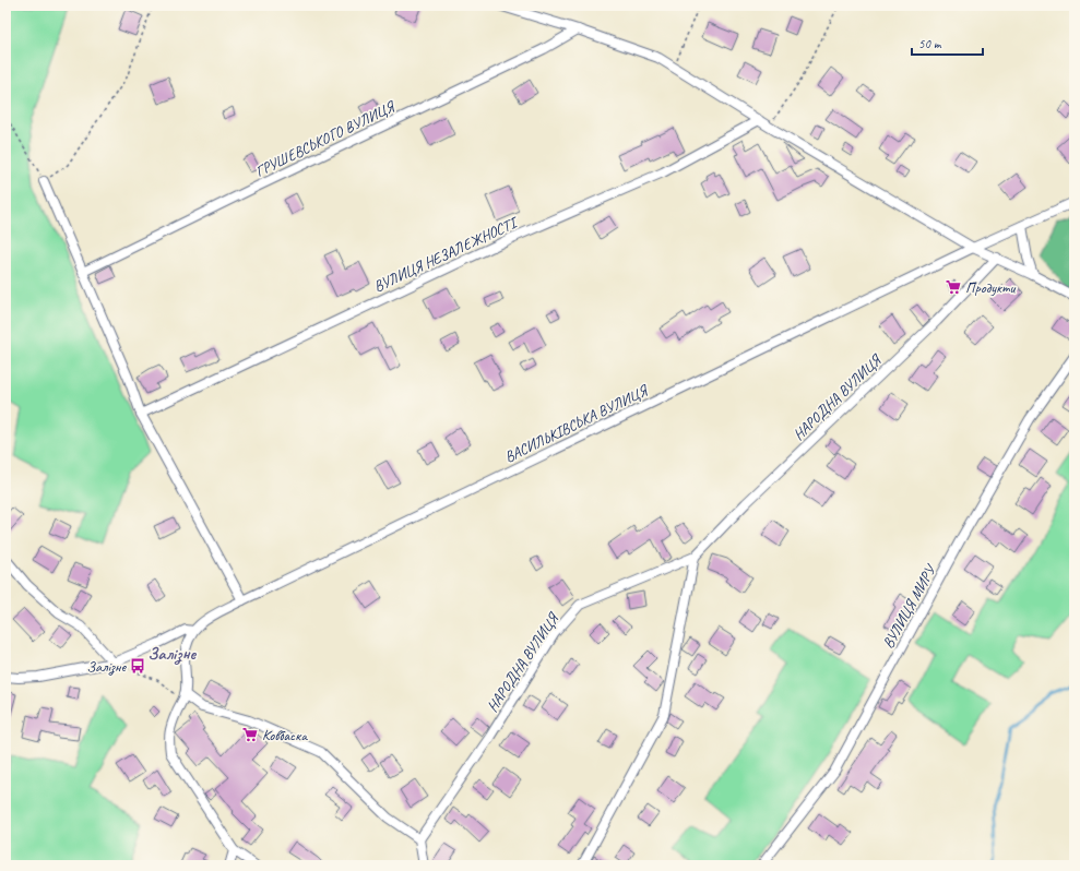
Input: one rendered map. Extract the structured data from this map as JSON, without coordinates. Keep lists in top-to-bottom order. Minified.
{"streets":{"street":["ГРУШЕВСЬКОГО ВУЛИЦЯ","ВУЛИЦЯ НЕЗАЛЕЖНОСТІ","НАРОДНА ВУЛИЦЯ","ВАСИЛЬКІВСЬКА ВУЛИЦЯ","ВУЛИЦЯ МИРУ"]},"districts":["Залізне"],"places":{"supermarket":["Продукти","Ковбаска"],"bus stop":["Залізне"]},"scale_bar":"50 m"}
